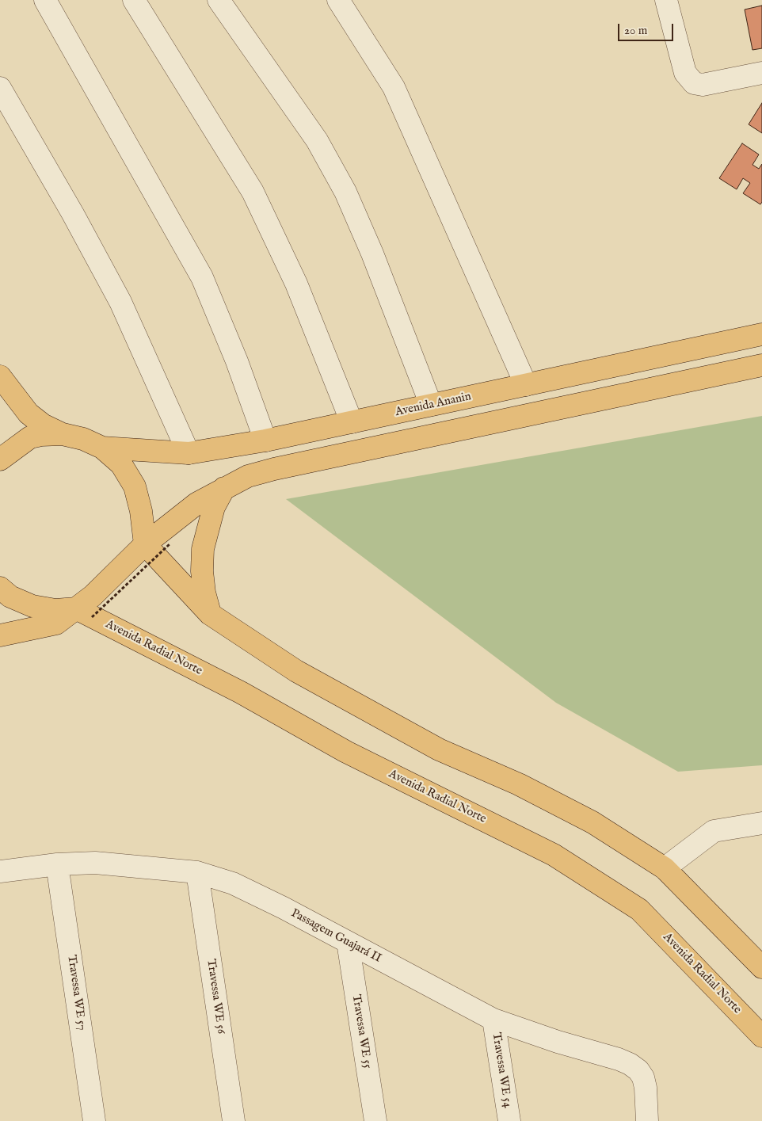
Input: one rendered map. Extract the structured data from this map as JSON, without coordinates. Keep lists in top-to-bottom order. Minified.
{"streets":{"main road":["Avenida Ananin","Avenida Radial Norte"],"street":["Passagem Guajará II","Travessa WE 57","Travessa WE 56","Travessa WE 55","Travessa WE 54"]},"crossings":[["Passagem Guajará II","Travessa WE 57"],["Passagem Guajará II","Travessa WE 56"],["Passagem Guajará II","Travessa WE 55"],["Passagem Guajará II","Travessa WE 54"]],"scale_bar":"20 m"}
